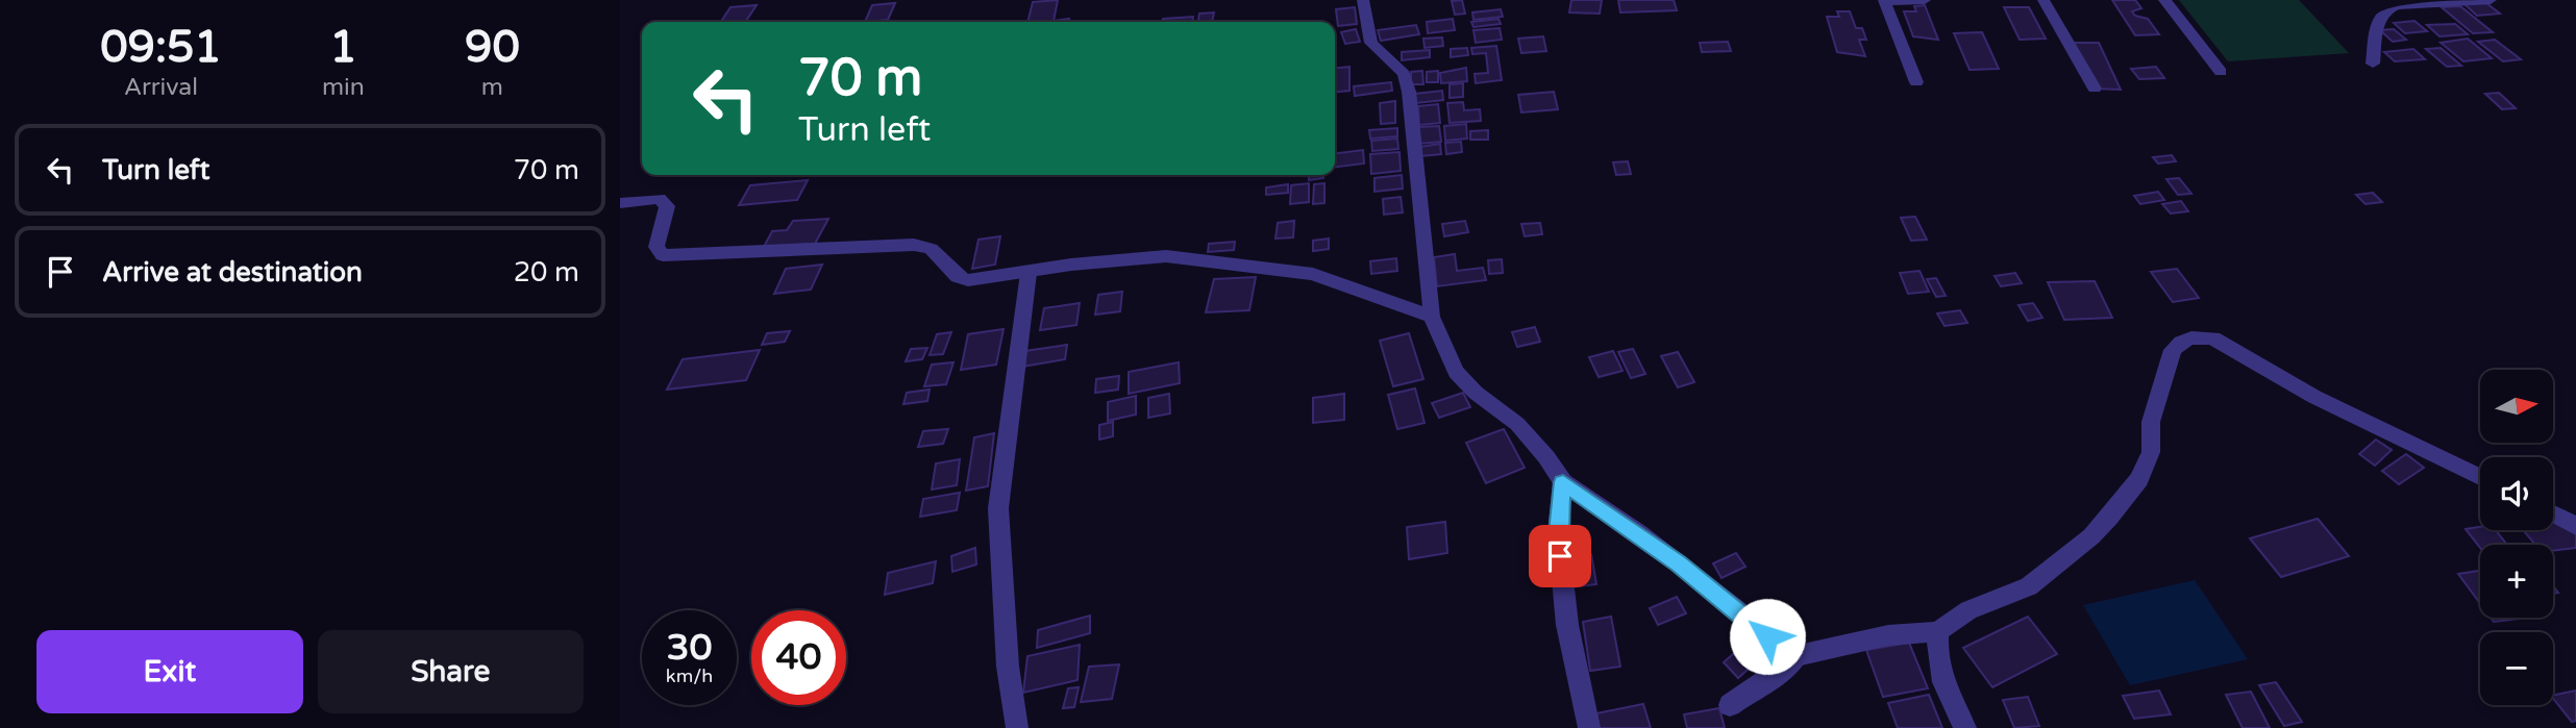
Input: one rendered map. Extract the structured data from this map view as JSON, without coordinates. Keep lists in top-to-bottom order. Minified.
{"north":"right","page":{"eta":["09:51","Arrival","1","min","90","m"],"turn":["70 m","Turn left"],"list":[{"name":"Turn left","value":"70 m"},{"name":"Arrive at destination","value":"20 m"}],"map_buttons":["+","−"],"speed":"30 km/h","limit":"40","buttons":["Exit","Share"]}}
